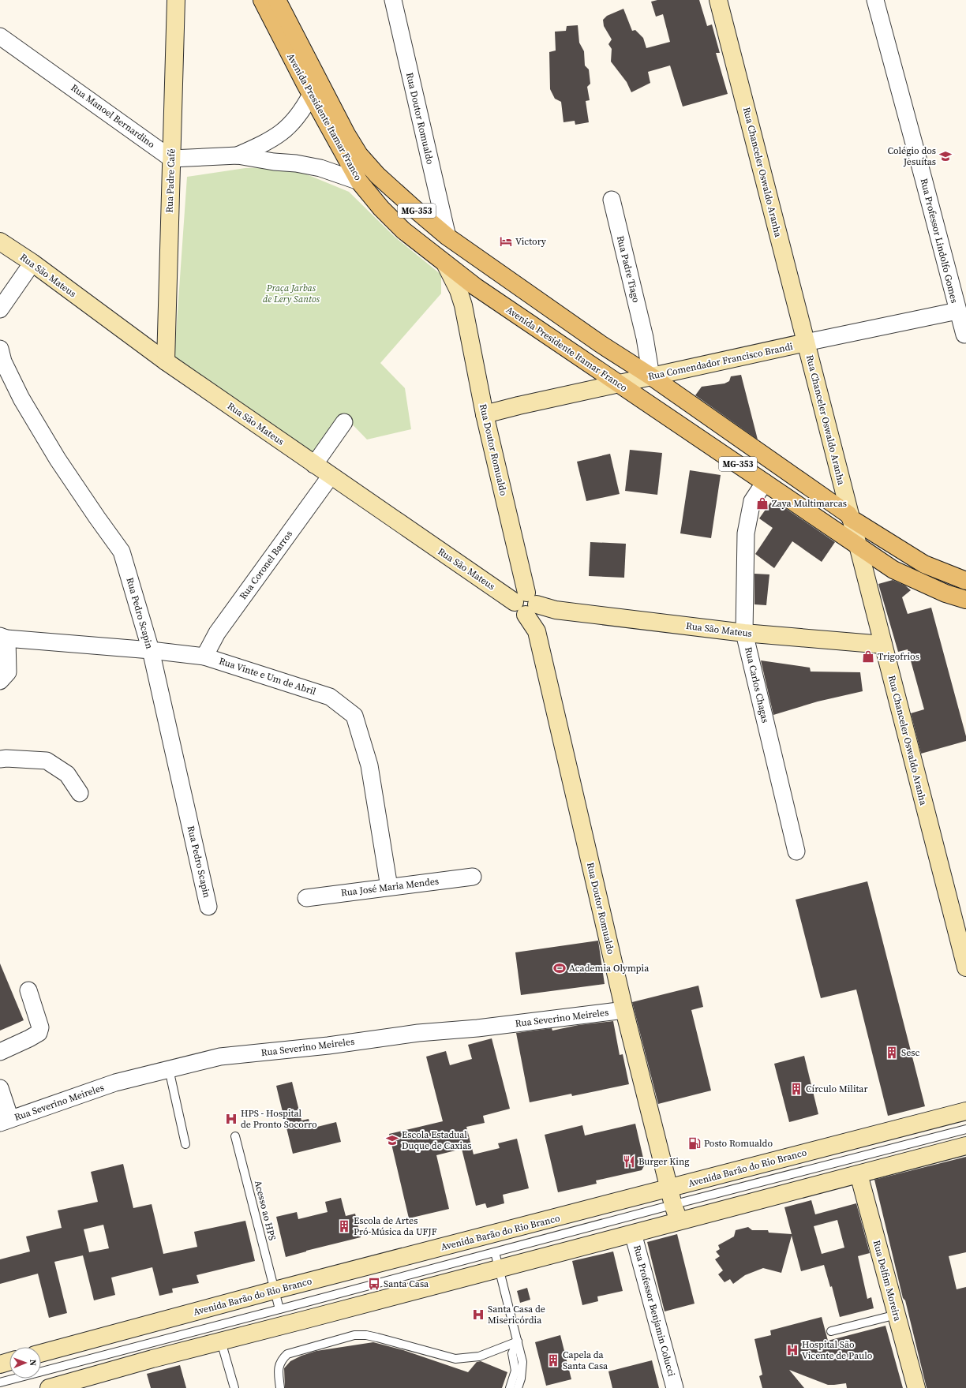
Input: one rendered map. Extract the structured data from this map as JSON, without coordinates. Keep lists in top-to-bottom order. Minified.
{"streets":{"main road":["Avenida Presidente Itamar Franco","Rua Doutor Romualdo","Rua Chanceler Oswaldo Aranha","Rua Padre Café","MG-353","Rua São Mateus","Rua Comendador Francisco Brandi","Avenida Barão do Rio Branco","Rua Delfim Moreira"],"street":["Rua Manoel Bernardino","Rua Professor Lindolfo Gomes","Rua Padre Tiago","Rua Coronel Barros","Rua Pedro Scapin","Rua Vinte e Um de Abril","Rua Carlos Chagas","Rua José Maria Mendes","Rua Severino Meireles","Rua Professor Benjamin Colucci"],"lane":["Acesso ao HPS"]},"crossings":[["Rua Manoel Bernardino","Rua Padre Café"],["Avenida Presidente Itamar Franco","Rua Doutor Romualdo"],["Avenida Presidente Itamar Franco","Rua Chanceler Oswaldo Aranha"],["Avenida Presidente Itamar Franco","Rua Padre Tiago"],["Avenida Presidente Itamar Franco","Rua Comendador Francisco Brandi"],["Avenida Presidente Itamar Franco","Rua Carlos Chagas"],["Rua Doutor Romualdo","Rua São Mateus"],["Rua Doutor Romualdo","Rua Comendador Francisco Brandi"],["Rua Doutor Romualdo","Rua Severino Meireles"],["Rua Doutor Romualdo","Avenida Barão do Rio Branco"],["Rua Chanceler Oswaldo Aranha","Rua São Mateus"],["Rua Chanceler Oswaldo Aranha","Rua Comendador Francisco Brandi"],["Rua Padre Café","Rua São Mateus"],["Rua Professor Lindolfo Gomes","Rua Comendador Francisco Brandi"],["Rua Padre Tiago","Rua Comendador Francisco Brandi"],["Rua São Mateus","Rua Coronel Barros"],["Rua São Mateus","Rua Carlos Chagas"],["Rua Coronel Barros","Rua Vinte e Um de Abril"],["Rua Pedro Scapin","Rua Vinte e Um de Abril"],["Rua Vinte e Um de Abril","Rua José Maria Mendes"],["Avenida Barão do Rio Branco","Acesso ao HPS"],["Avenida Barão do Rio Branco","Rua Delfim Moreira"],["Avenida Barão do Rio Branco","Rua Professor Benjamin Colucci"]],"parks":["Praça Jarbas de Lery Santos"],"places":{"school or university":["Colégio dos Jesuítas","Escola Estadual Duque de Caxias"],"hotel":["Victory"],"shop":["Zaya Multimarcas","Trigofrios"],"sports":["Academia Olympia"],"building":["Sesc","Círculo Militar","Escola de Artes Pró-Música da UFJF","Capela da Santa Casa"],"hospital":["HPS - Hospital de Pronto Socorro","Santa Casa de Misericórdia","Hospital São Vicente de Paulo"],"fuel station":["Posto Romualdo"],"restaurant":["Burger King"],"bus stop":["Santa Casa"]},"north":"right"}
